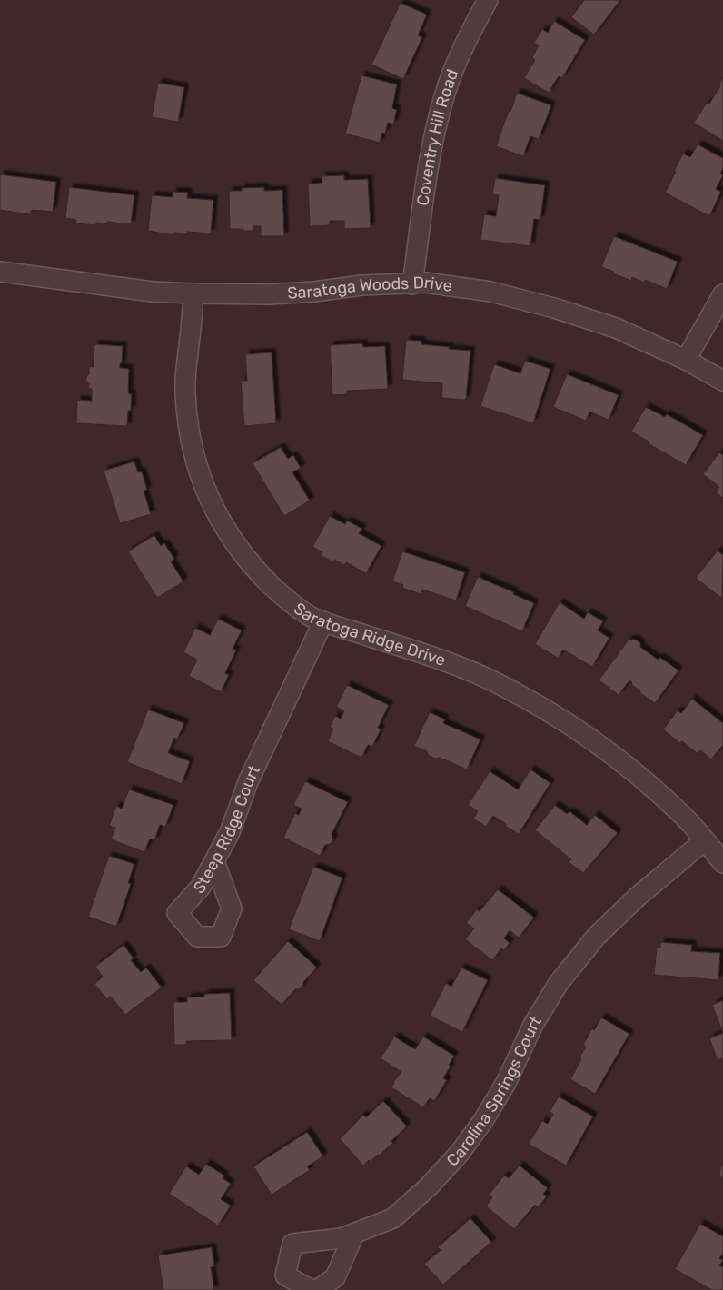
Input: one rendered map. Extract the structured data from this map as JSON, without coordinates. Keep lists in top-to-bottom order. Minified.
{"streets":{"street":["Coventry Hill Road","Saratoga Woods Drive","Saratoga Ridge Drive","Steep Ridge Court","Carolina Springs Court"]},"crossings":[["Coventry Hill Road","Saratoga Woods Drive"],["Saratoga Woods Drive","Saratoga Ridge Drive"],["Saratoga Ridge Drive","Steep Ridge Court"],["Saratoga Ridge Drive","Carolina Springs Court"]]}
